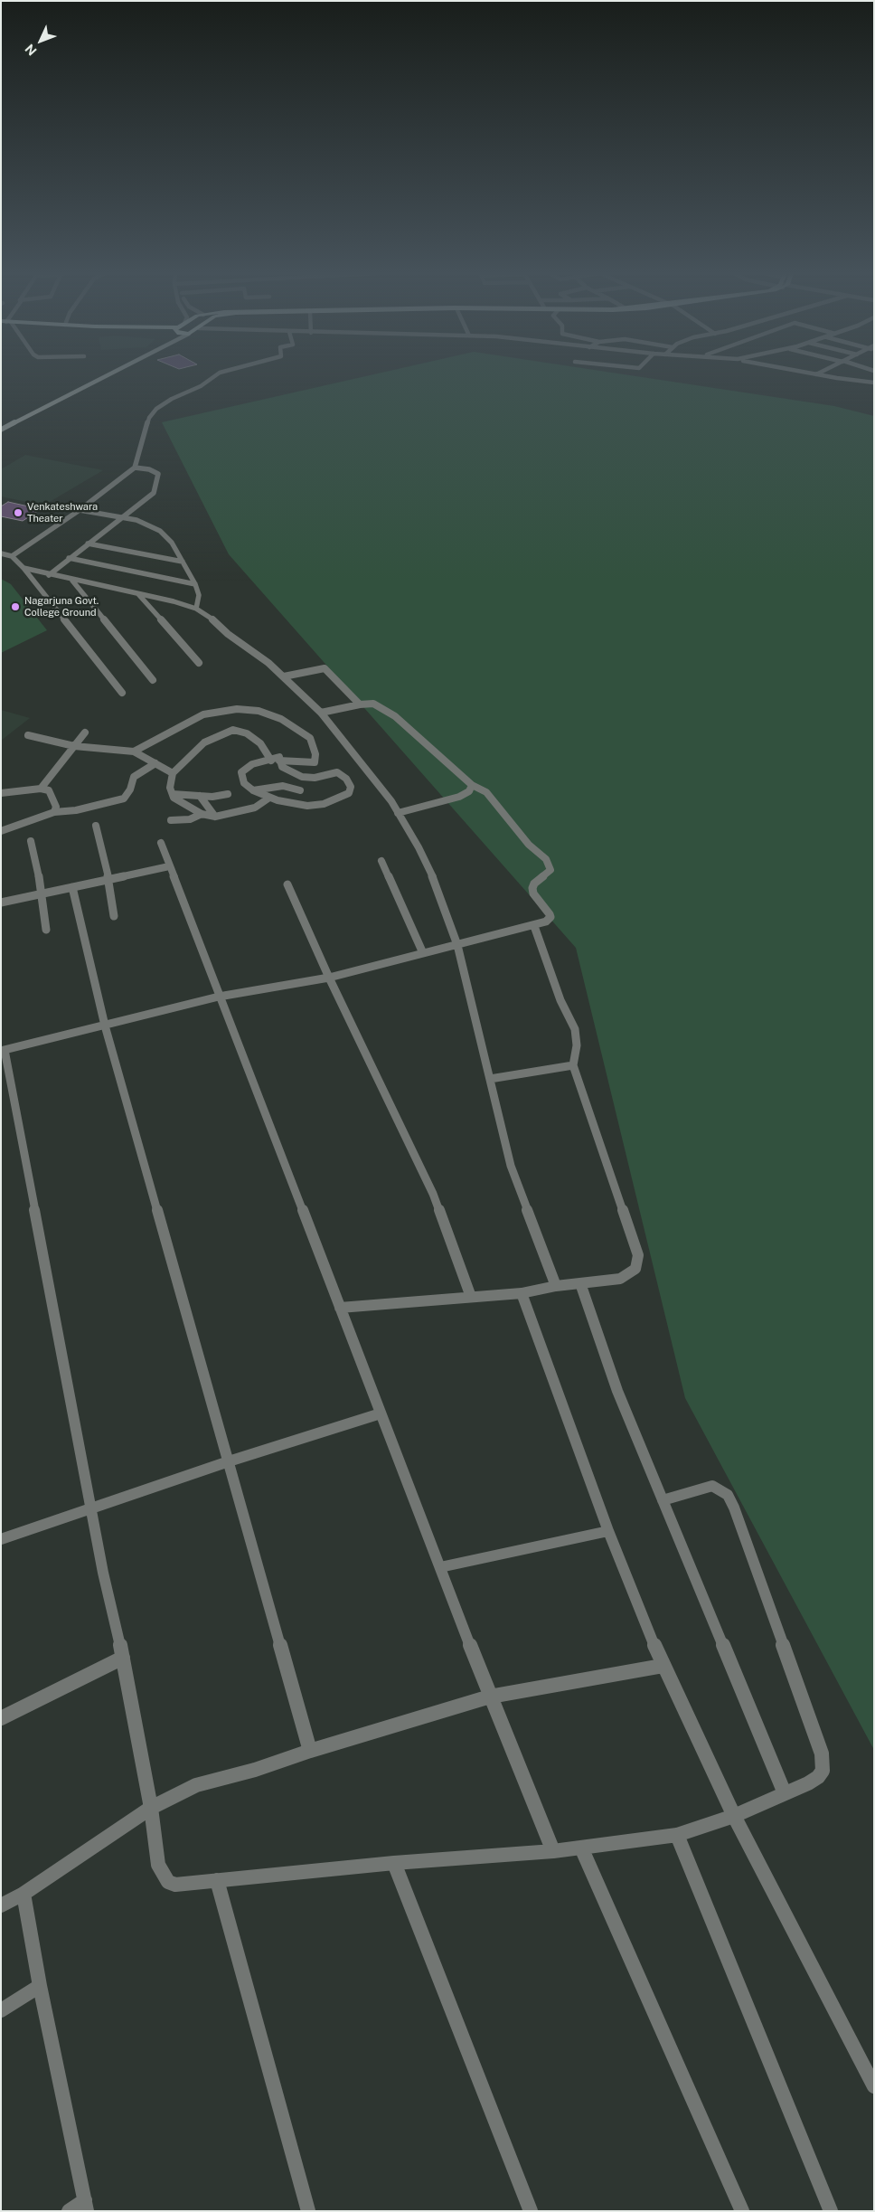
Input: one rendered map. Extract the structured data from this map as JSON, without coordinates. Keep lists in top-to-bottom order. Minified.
{"places":["Venkateshwara Theater","Nagarjuna Govt. College Ground"],"north":"bottom left"}
